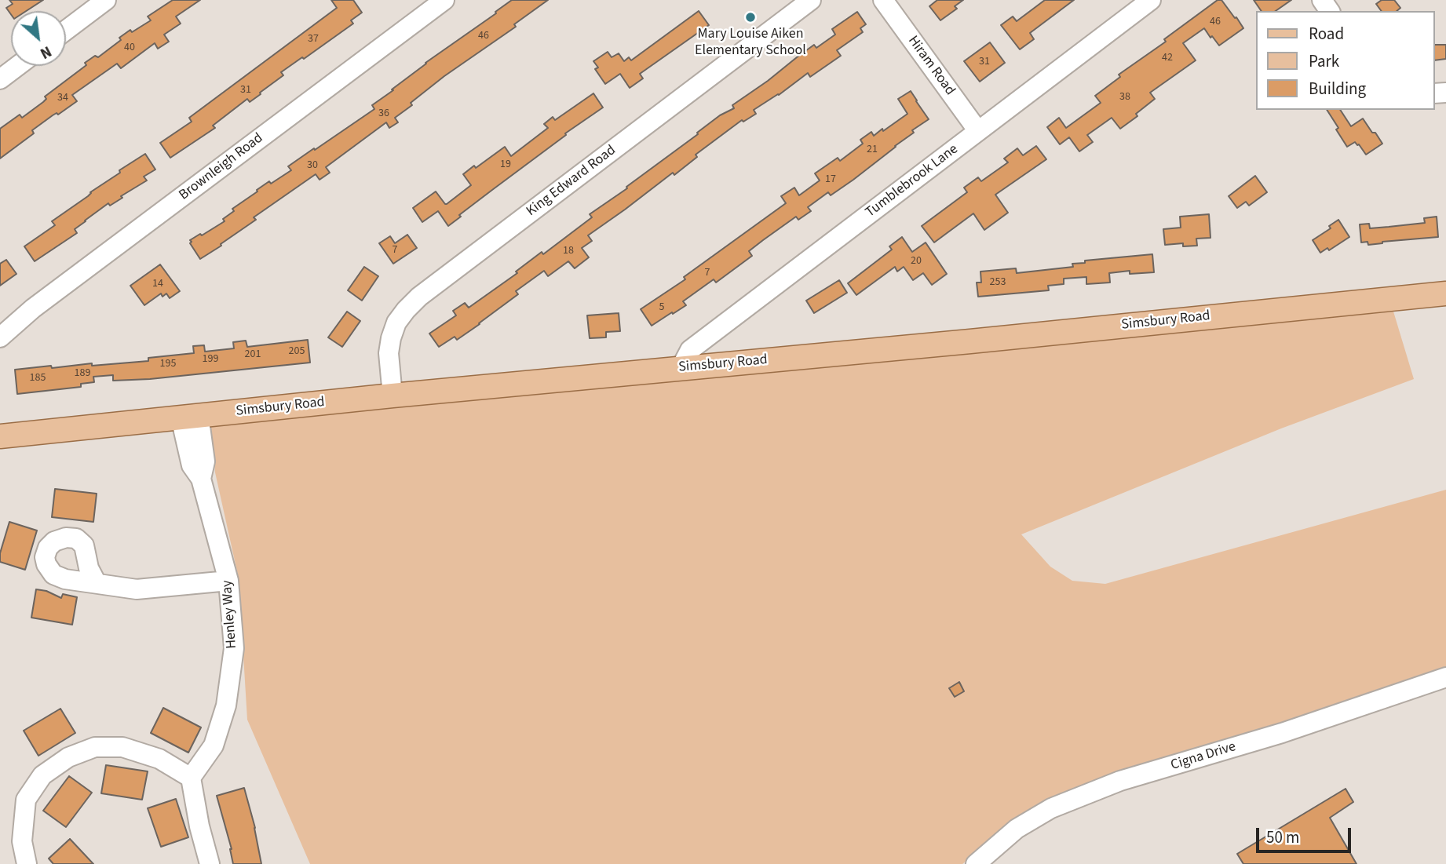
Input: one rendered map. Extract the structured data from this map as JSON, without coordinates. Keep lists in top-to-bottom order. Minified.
{"streets":{"main road":["Simsbury Road"],"street":["Hiram Road","Brownleigh Road","King Edward Road","Tumblebrook Lane","Henley Way","Cigna Drive"]},"crossings":[["Hiram Road","Tumblebrook Lane"],["King Edward Road","Simsbury Road"],["Tumblebrook Lane","Simsbury Road"],["Simsbury Road","Henley Way"]],"places":["Mary Louise Aiken Elementary School"],"house_numbers":["46","46","37","40","42","31","31","38","34","36","21","19","30","17","7","18","20","7","253","14","5","205","201","199","195","189","185"],"legend":["Road","Park","Building"],"scale_bar":"50 m","north":"bottom right"}
